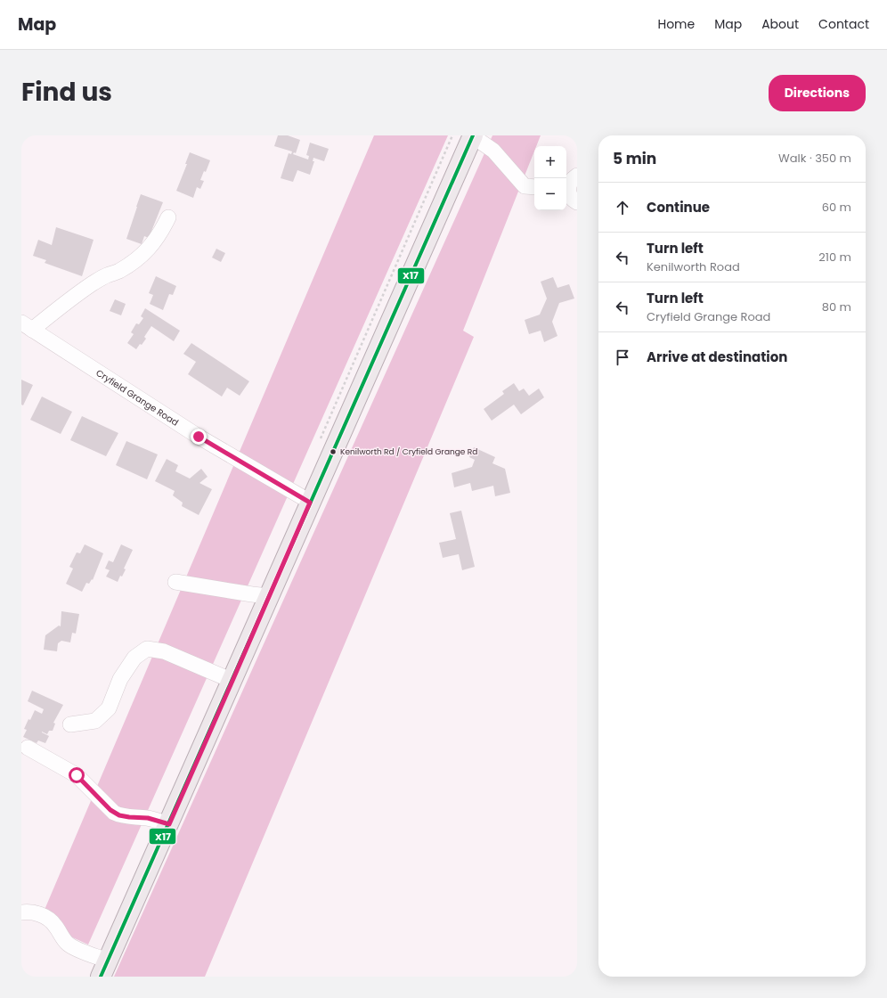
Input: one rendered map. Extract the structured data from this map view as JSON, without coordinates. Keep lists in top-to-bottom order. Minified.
{"streets":{"street":["Cryfield Grange Road"]},"places":["Kenilworth Rd / Cryfield Grange Rd"],"lines":["transit line X17"],"page":{"header":"Map","nav":["Home","Map","About","Contact"],"title":"Find us","buttons":"Directions","heading":["5 min","Walk · 350 m"],"map_buttons":["+","−"],"list":[["Continue","60 m"],["Turn left","Kenilworth Road","210 m"],["Turn left","Cryfield Grange Road","80 m"],"Arrive at destination"]}}
